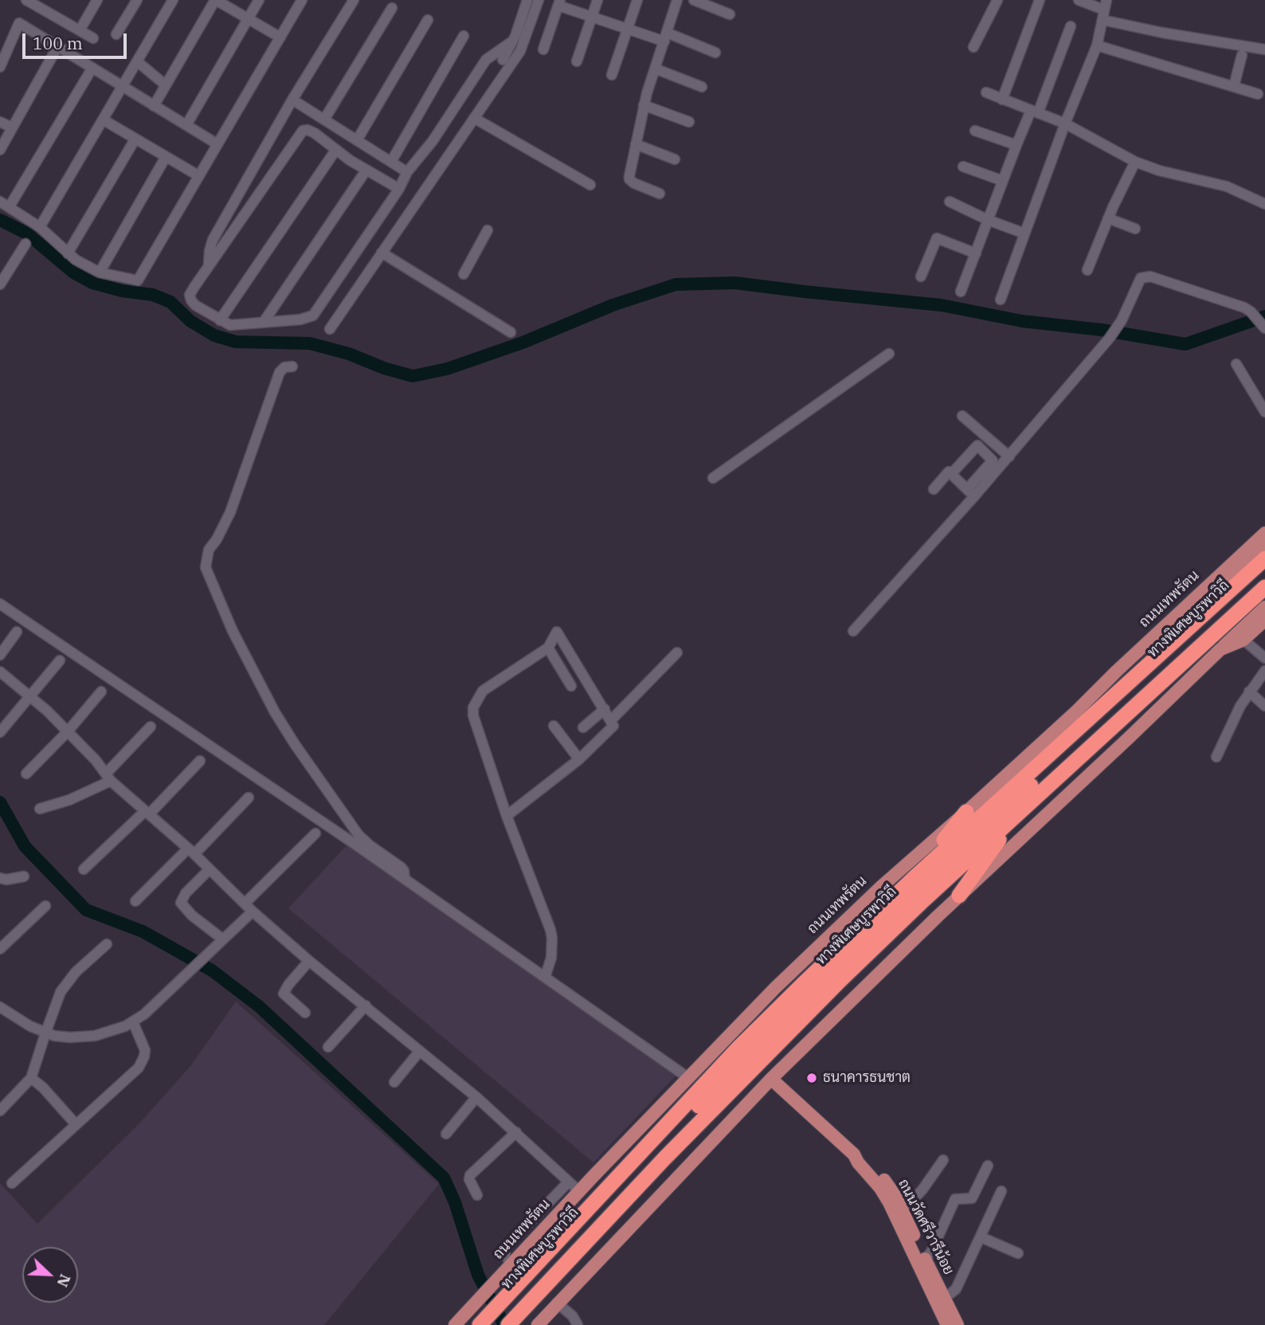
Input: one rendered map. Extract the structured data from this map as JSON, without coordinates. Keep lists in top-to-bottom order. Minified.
{"streets":{"highway":["ทางพิเศษบูรพาวิถี"],"main road":["ถนนเทพรัตน","ถนนวัดศรีวารีน้อย"]},"places":["ธนาคารธนชาต"],"scale_bar":"100 m","north":"bottom right"}
